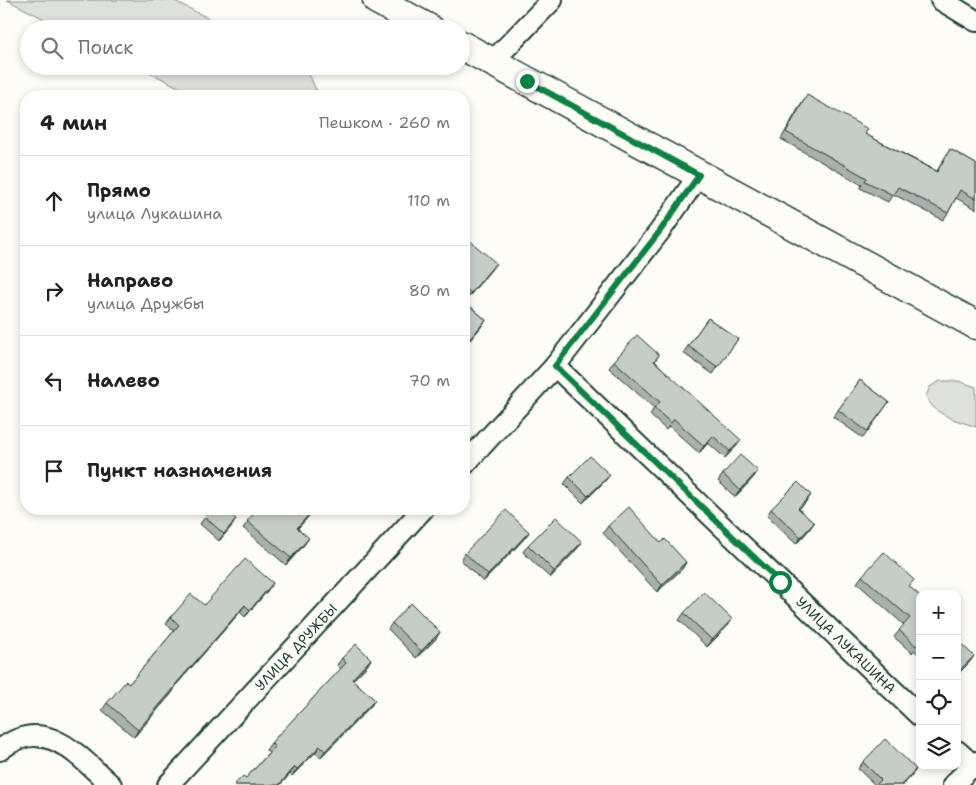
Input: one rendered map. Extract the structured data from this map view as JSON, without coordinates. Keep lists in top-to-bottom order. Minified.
{"streets":{"street":["УЛИЦА ЛУКАШИНА","УЛИЦА ДРУЖБЫ"]},"page":{"search":"Поиск","heading":["4 мин","Пешком · 260 m"],"list":[["Прямо","улица Лукашина","110 m"],["Направо","улица Дружбы","80 m"],["Налево","70 m"],"Пункт назначения"],"map_buttons":["+","−"]}}
